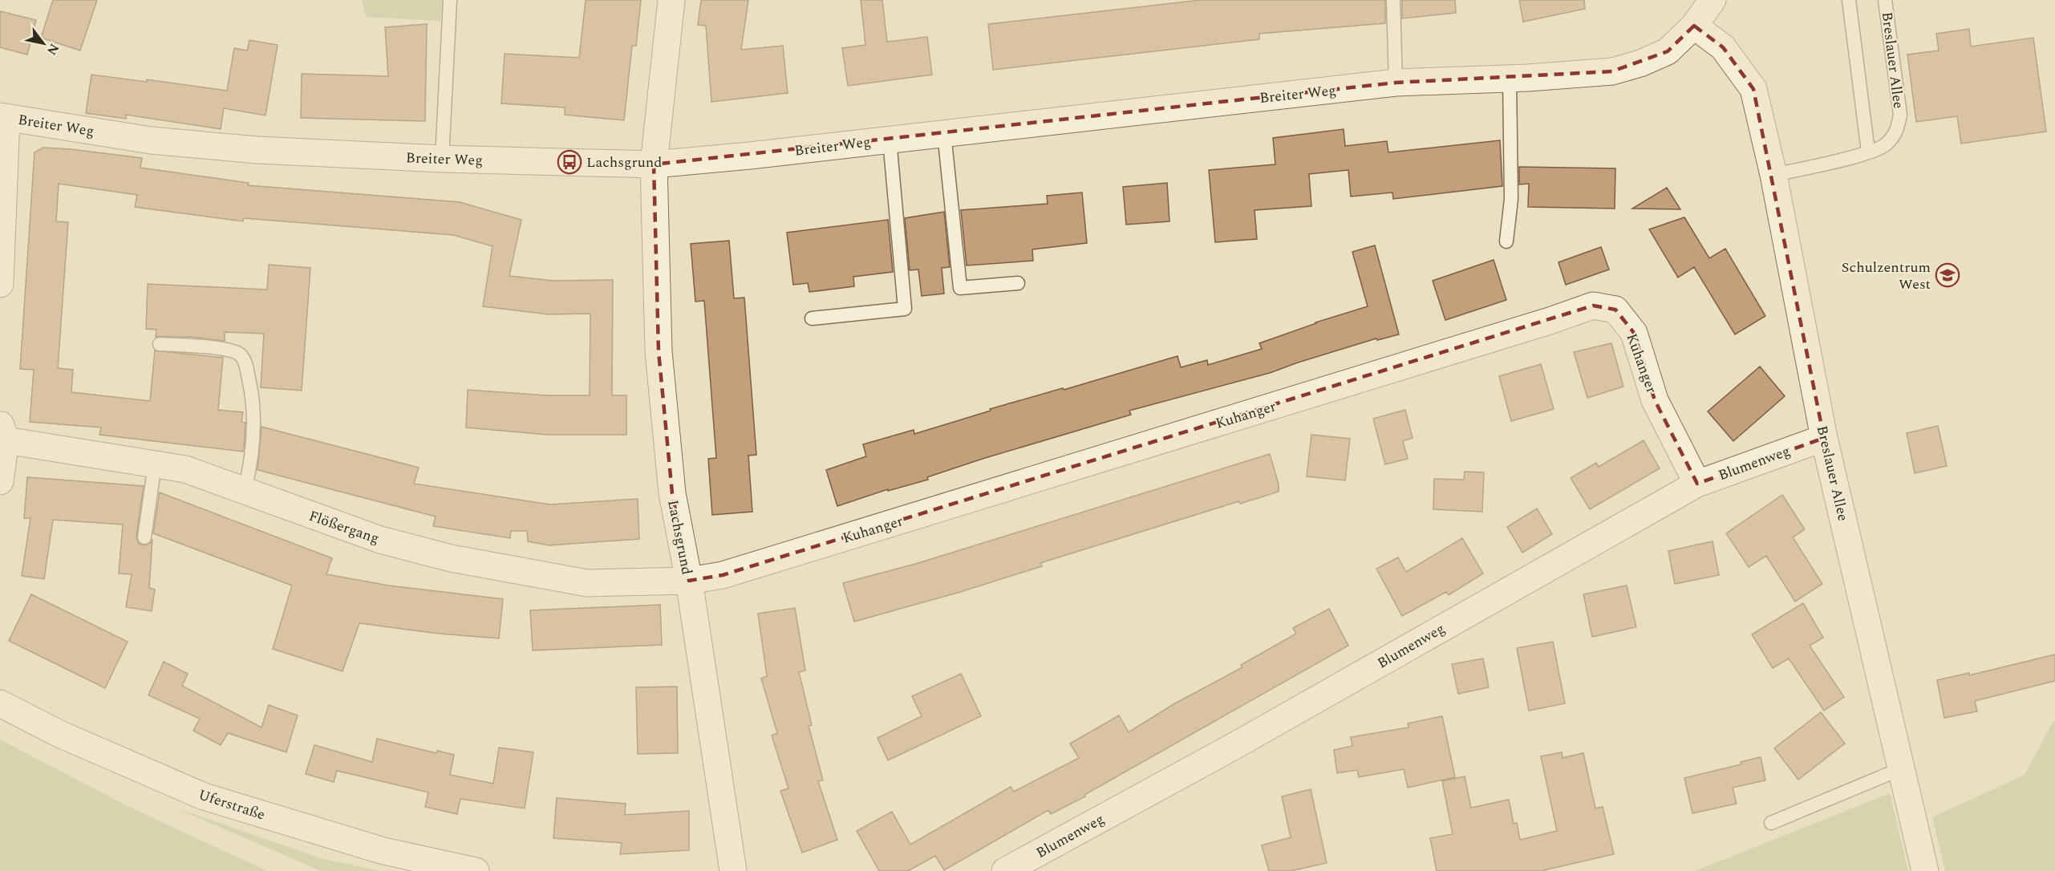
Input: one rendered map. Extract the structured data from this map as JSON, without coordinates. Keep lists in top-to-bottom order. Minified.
{"streets":{"street":["Breslauer Allee","Breiter Weg","Kuhanger","Blumenweg","Flößergang","Lachsgrund","Uferstraße"]},"crossings":[["Breslauer Allee","Breiter Weg"],["Breslauer Allee","Blumenweg"],["Breiter Weg","Lachsgrund"],["Kuhanger","Blumenweg"],["Kuhanger","Flößergang"],["Kuhanger","Lachsgrund"],["Flößergang","Lachsgrund"]],"places":{"bus stop":["Lachsgrund"],"school or university":["Schulzentrum West"]},"north":"bottom right"}
